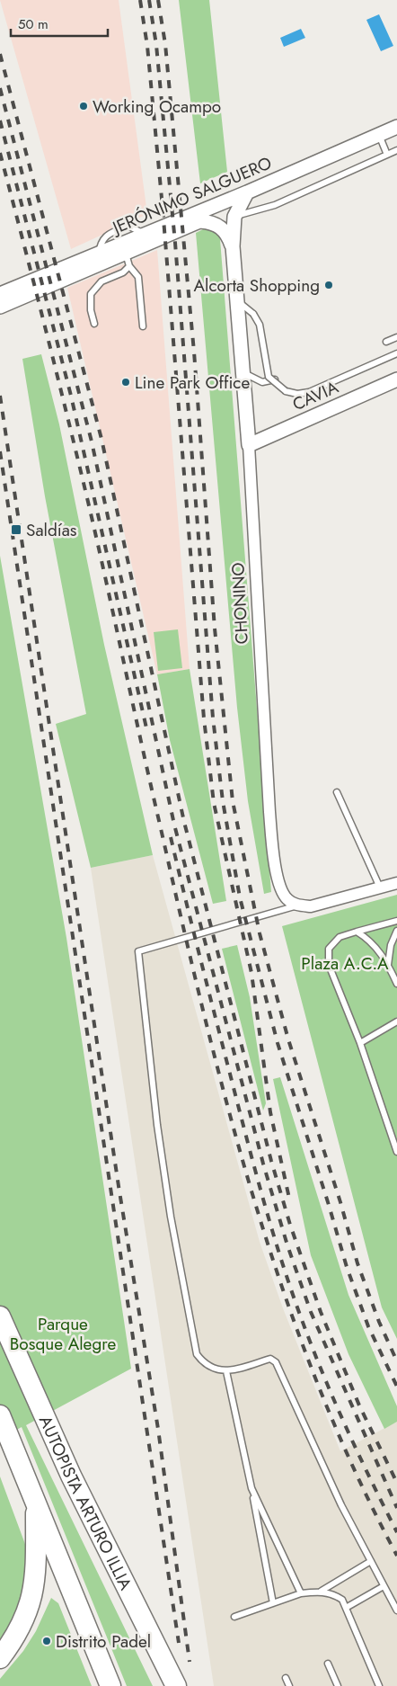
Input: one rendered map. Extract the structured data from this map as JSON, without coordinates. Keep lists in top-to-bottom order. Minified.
{"streets":{"highway":["AUTOPISTA ARTURO ILLIA"],"street":["JERÓNIMO SALGUERO","CAVIA","CHONINO"]},"crossings":[["JERÓNIMO SALGUERO","CHONINO"],["CAVIA","CHONINO"]],"parks":["Plaza A.C.A","Parque Bosque Alegre"],"places":{"other":["Working Ocampo","Alcorta Shopping","Line Park Office","Distrito Padel"],"transit":["Saldías"]},"scale_bar":"50 m"}
